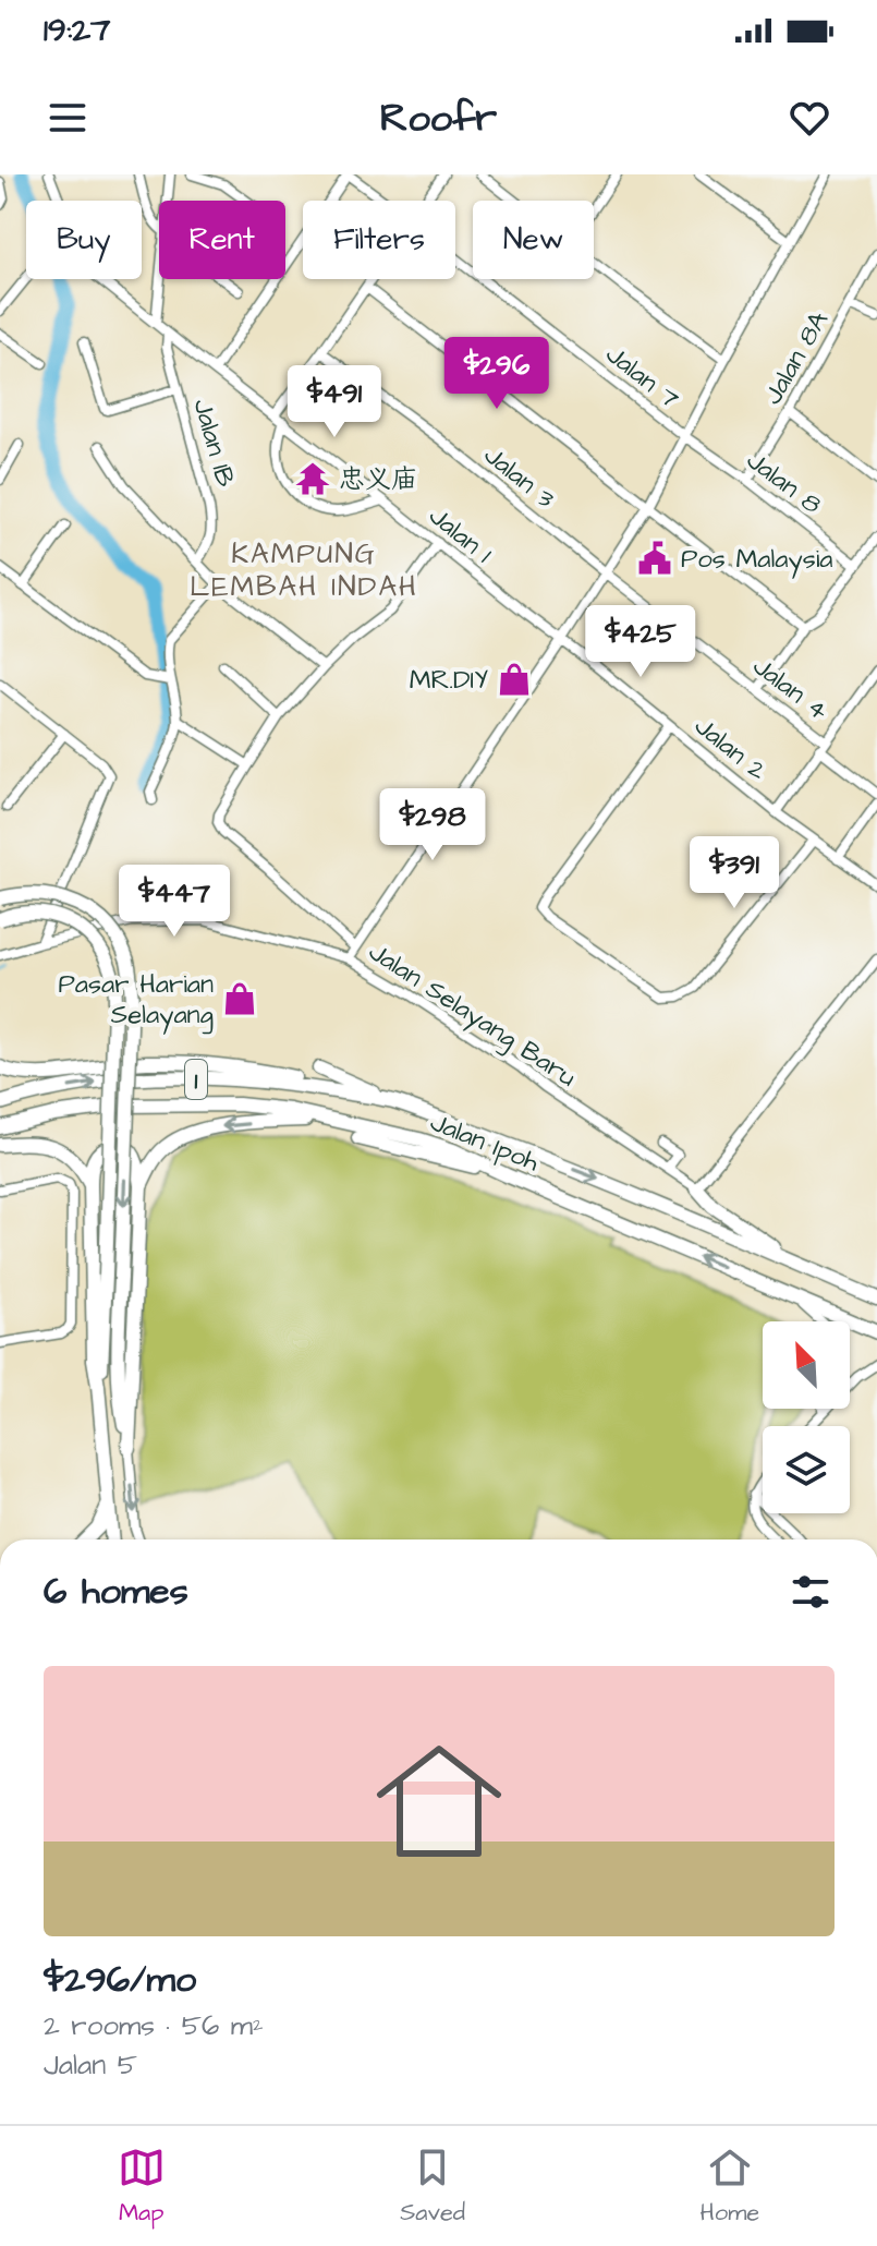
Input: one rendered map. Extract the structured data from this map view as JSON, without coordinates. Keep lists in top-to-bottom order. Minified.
{"streets":{"highway":["1","Jalan Ipoh"],"street":["Jalan 8A","Jalan 7","Jalan 1B","Jalan 3","Jalan 8","Jalan 1","Jalan 4","Jalan 2","Jalan Selayang Baru"]},"crossings":[["Jalan 8A","Jalan 8"],["Jalan 7","Jalan 8"],["Jalan 1B","Jalan 1"],["Jalan 3","Jalan 4"],["Jalan 1","Jalan 2"]],"districts":["KAMPUNG LEMBAH INDAH"],"places":{"temple":["忠义庙"],"public building":["Pos Malaysia"],"shop":["MR.DIY","Pasar Harian Selayang"]},"north":"top left","page":{"status":"19:27","header":"Roofr","chip":["Buy","Rent","Filters","New"],"price":["$296","$491","$425","$298","$391","$447"],"heading":"6 homes","list":[{"name":"$296/mo","note":"2 rooms · 56 m² · Jalan 5"}],"tabs":["Map","Saved","Home"]}}
